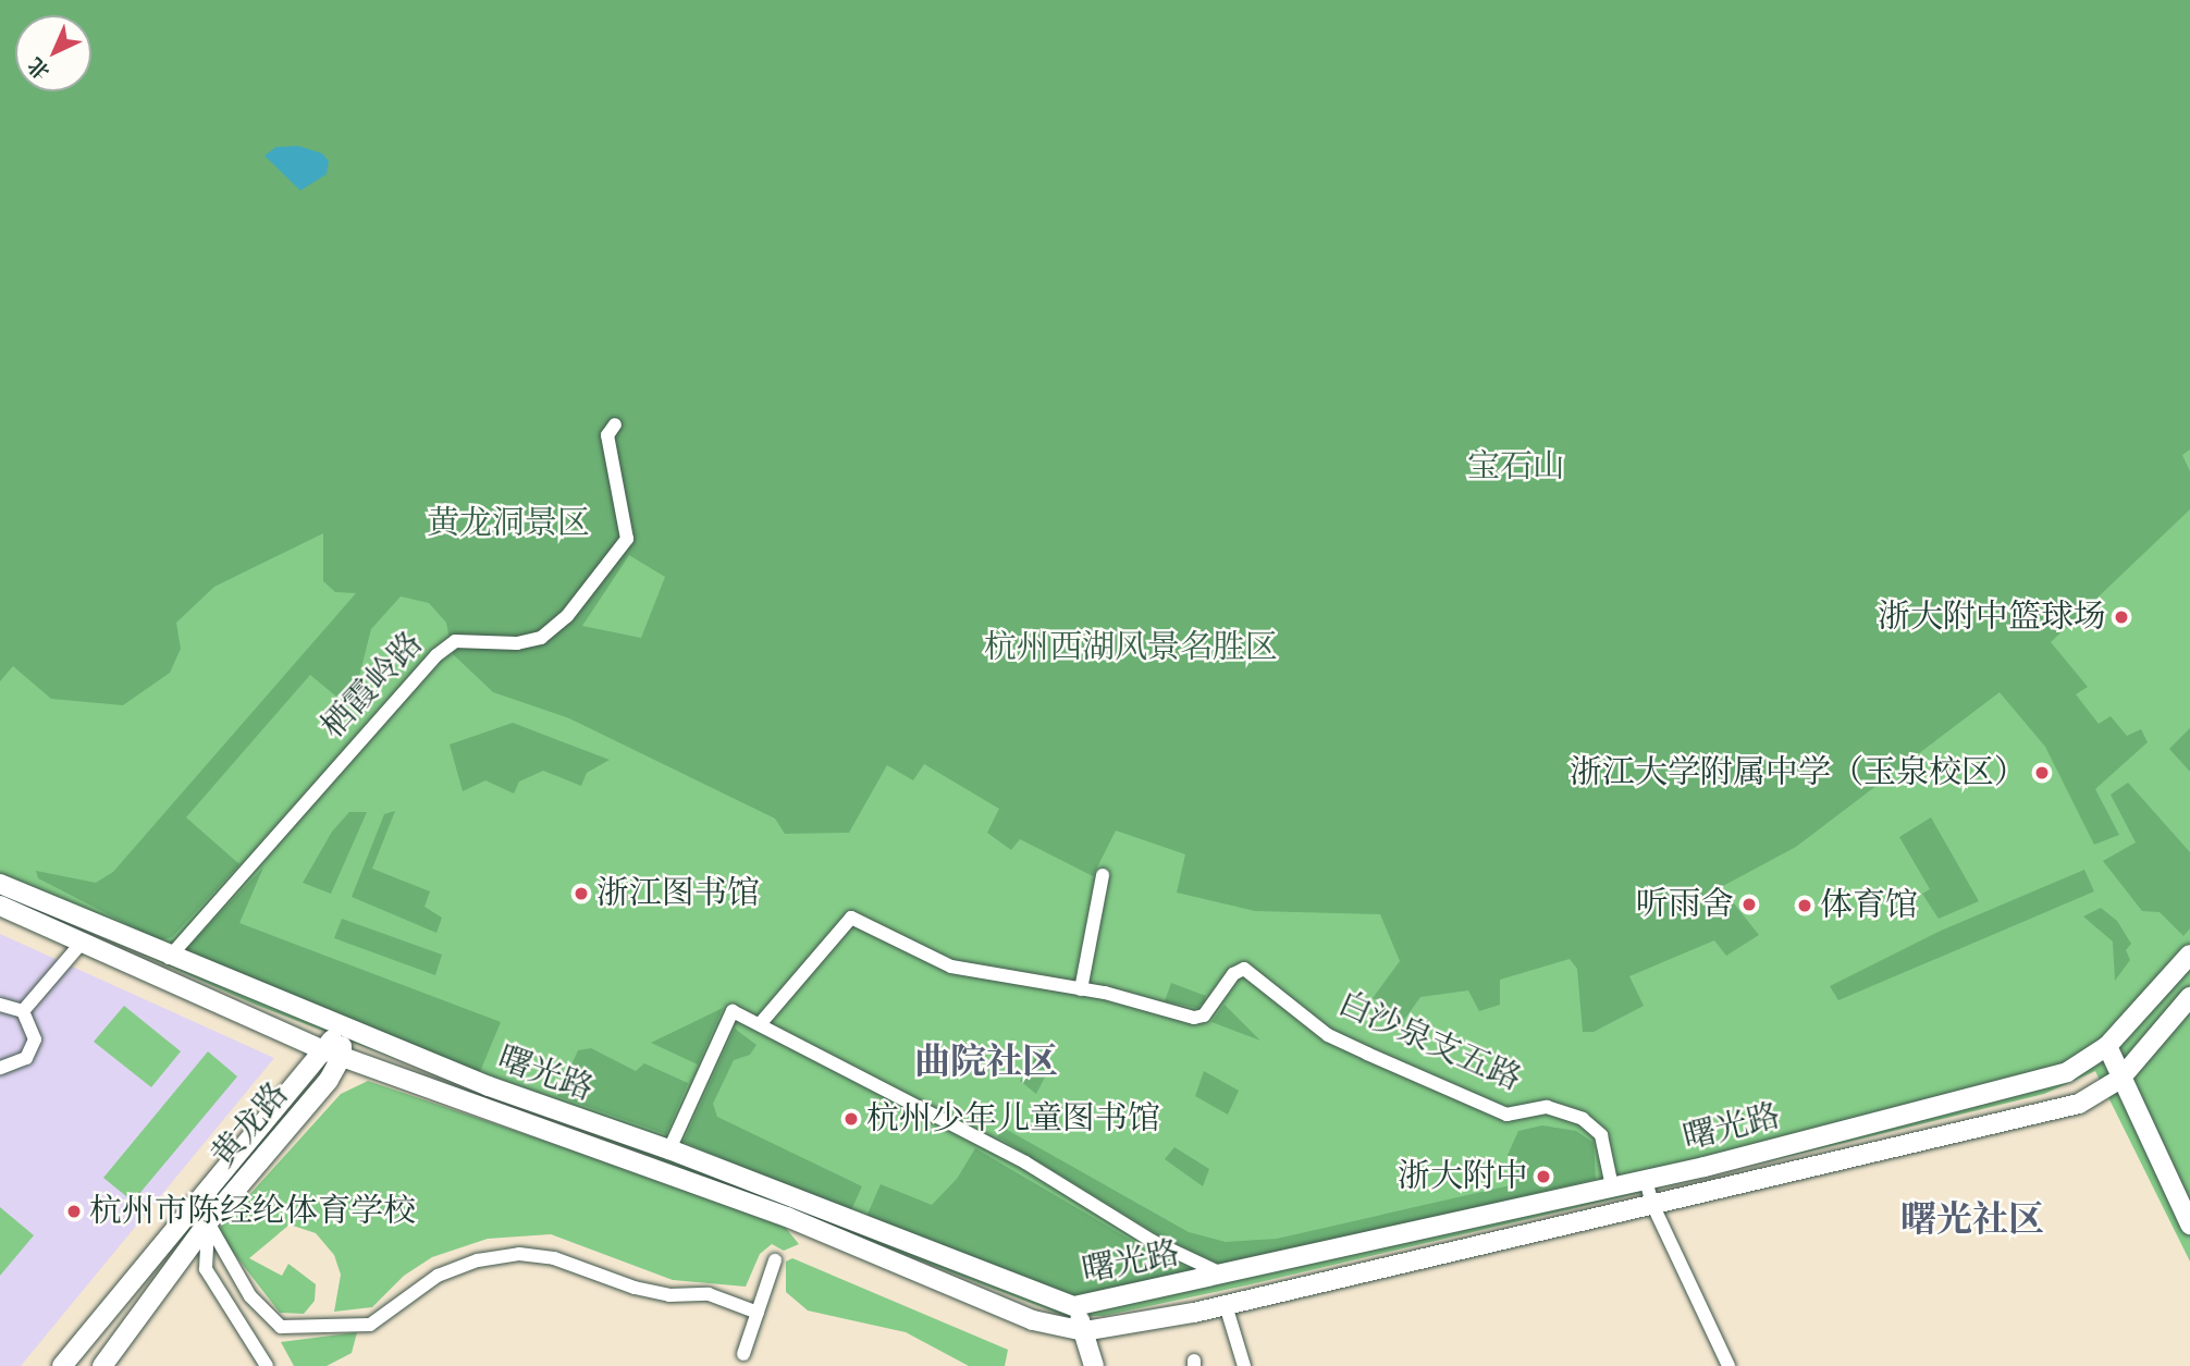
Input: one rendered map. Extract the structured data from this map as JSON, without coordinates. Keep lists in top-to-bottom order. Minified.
{"streets":{"main road":["曙光路","黄龙路"],"street":["栖霞岭路","白沙泉支五路"]},"crossings":[["栖霞岭路","曙光路"],["白沙泉支五路","曙光路"],["曙光路","黄龙路"]],"districts":["曲院社区","曙光社区"],"parks":["宝石山","黄龙洞景区","杭州西湖风景名胜区"],"places":["浙大附中篮球场","浙江大学附属中学（玉泉校区）","浙江图书馆","听雨舍","体育馆","杭州少年儿童图书馆","浙大附中","杭州市陈经纶体育学校"],"north":"bottom left"}
